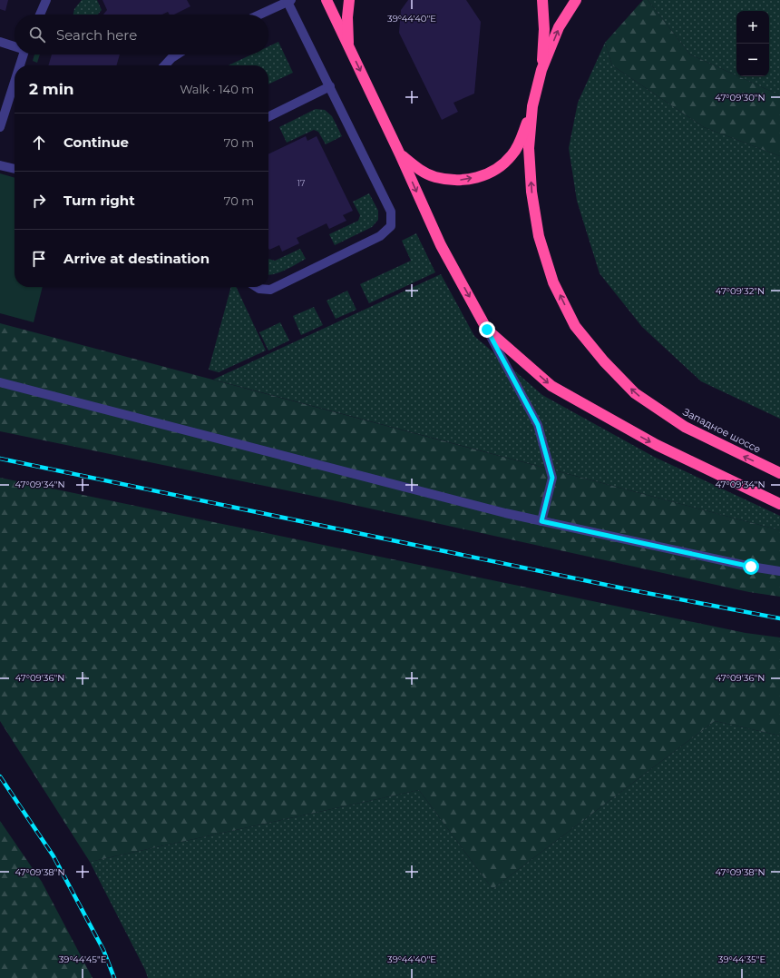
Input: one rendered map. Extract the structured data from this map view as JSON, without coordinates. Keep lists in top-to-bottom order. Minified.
{"streets":{"highway":["Западное шоссе"]},"one_way":["Западное шоссе"],"house_numbers":["17"],"page":{"map_buttons":["+","−"],"search":"Search here","heading":["2 min","Walk · 140 m"],"list":[["Continue","70 m"],["Turn right","70 m"],"Arrive at destination"]},"coordinates":["39°44'40\"E","47°09'30\"N","47°09'32\"N","47°09'34\"N","47°09'36\"N","47°09'38\"N","39°44'45\"E","39°44'35\"E"]}
